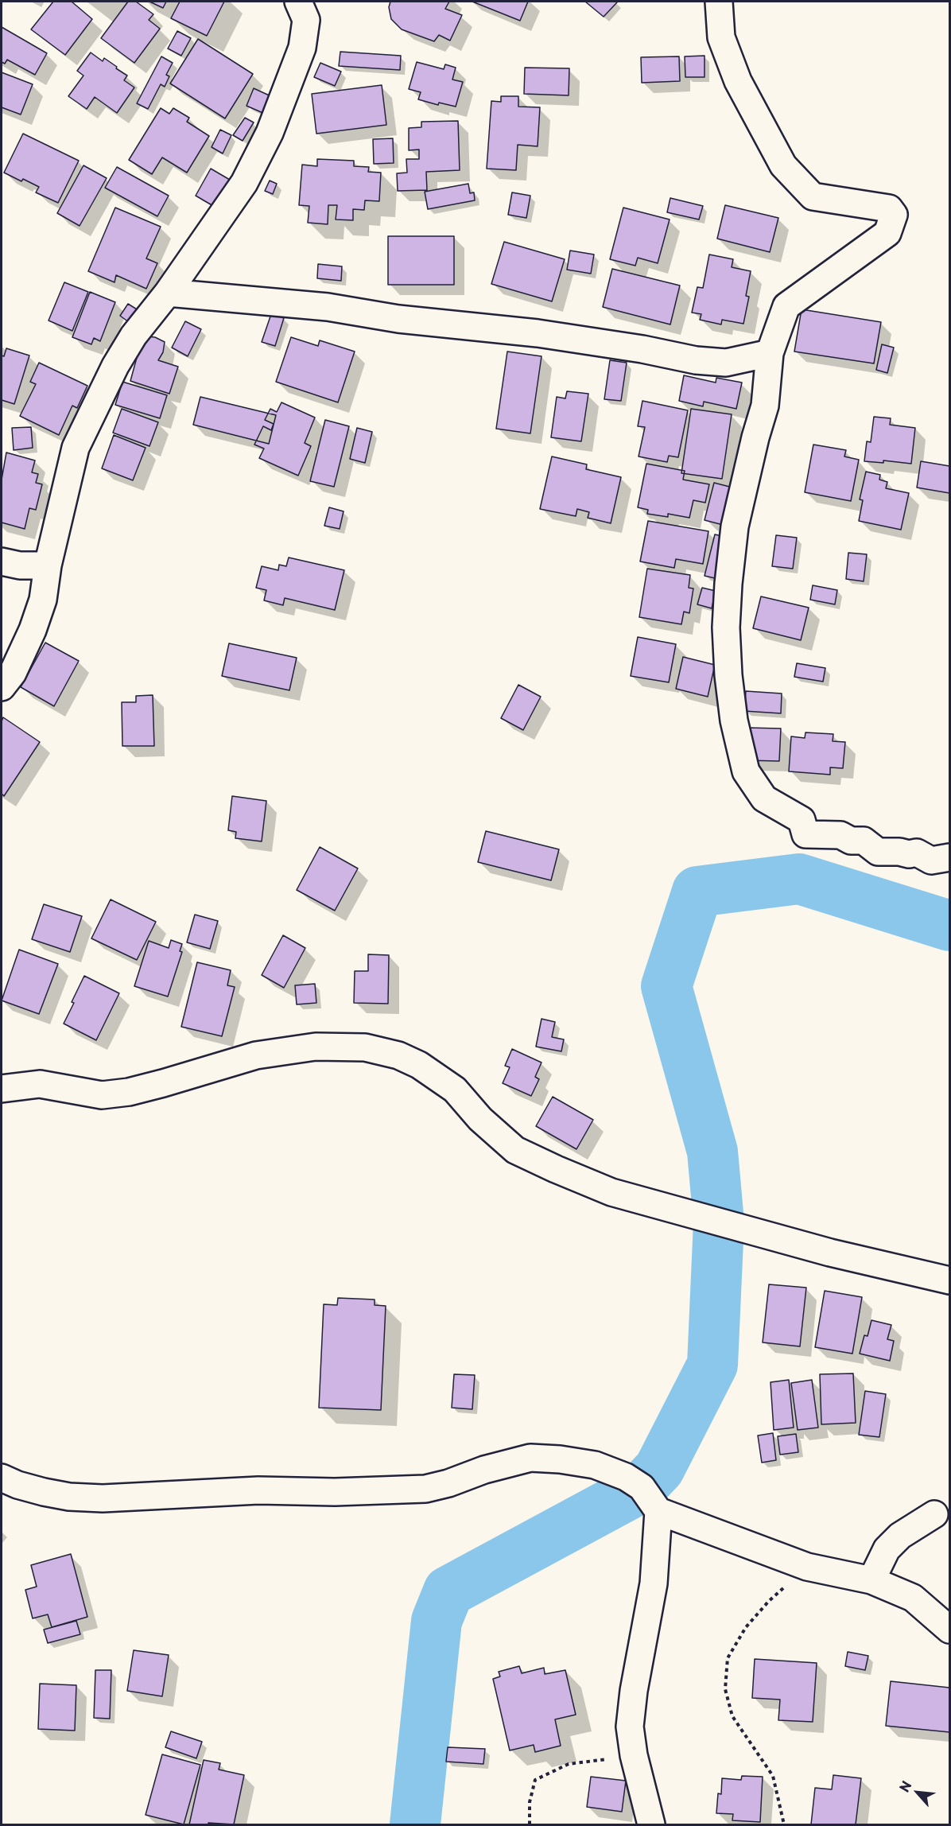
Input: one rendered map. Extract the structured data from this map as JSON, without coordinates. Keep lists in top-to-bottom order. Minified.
{"north":"top left"}
